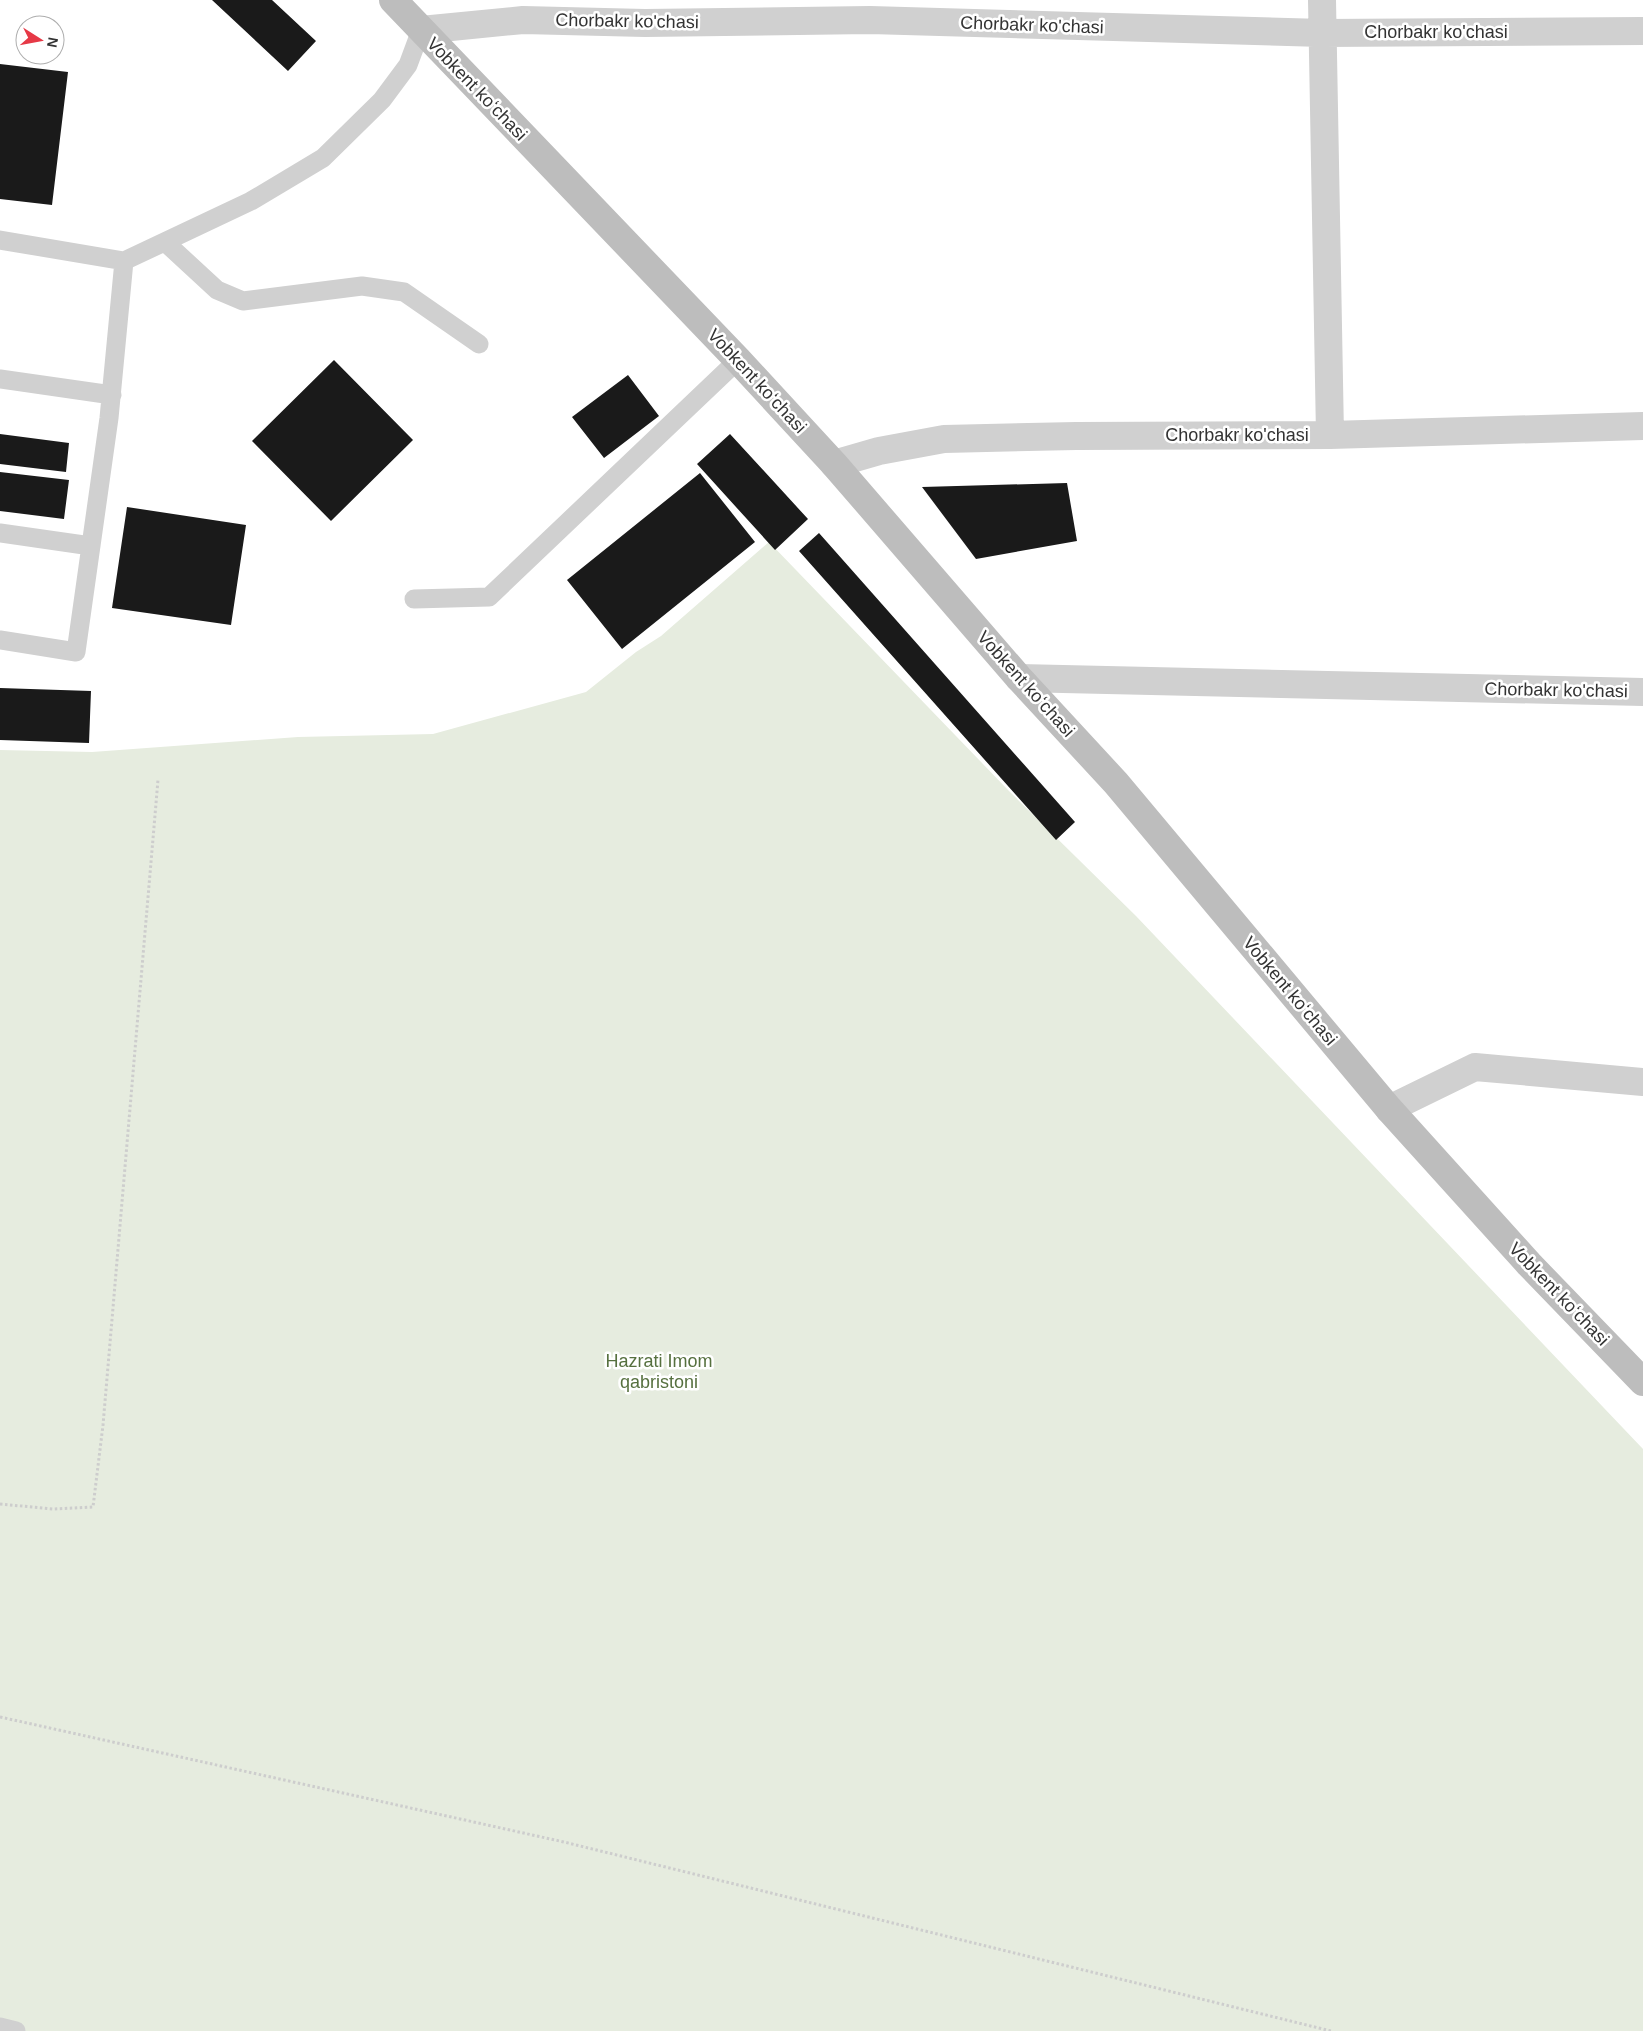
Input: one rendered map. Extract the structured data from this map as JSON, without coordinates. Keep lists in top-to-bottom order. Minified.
{"streets":{"main road":["Vobkent koʻchasi"],"street":["Chorbakr ko'chasi"]},"crossings":[["Chorbakr ko'chasi","Vobkent koʻchasi"]],"parks":["Hazrati Imom qabristoni"],"north":"right"}
